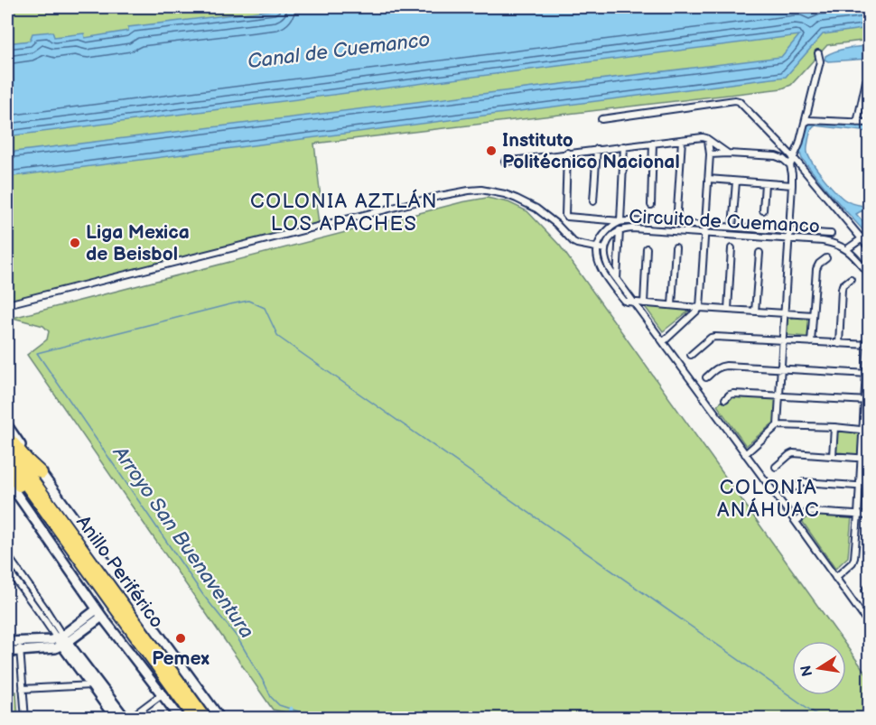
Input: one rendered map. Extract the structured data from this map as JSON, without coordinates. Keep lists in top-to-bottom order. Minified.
{"streets":{"highway":["Anillo Periférico"],"street":["Circuito de Cuemanco"]},"districts":["COLONIA AZTLÁN LOS APACHES","COLONIA ANÁHUAC"],"water":["Canal de Cuemanco","Arroyo San Buenaventura"],"places":["Instituto Politécnico Nacional","Liga Mexica de Beisbol","Pemex"],"north":"left"}
